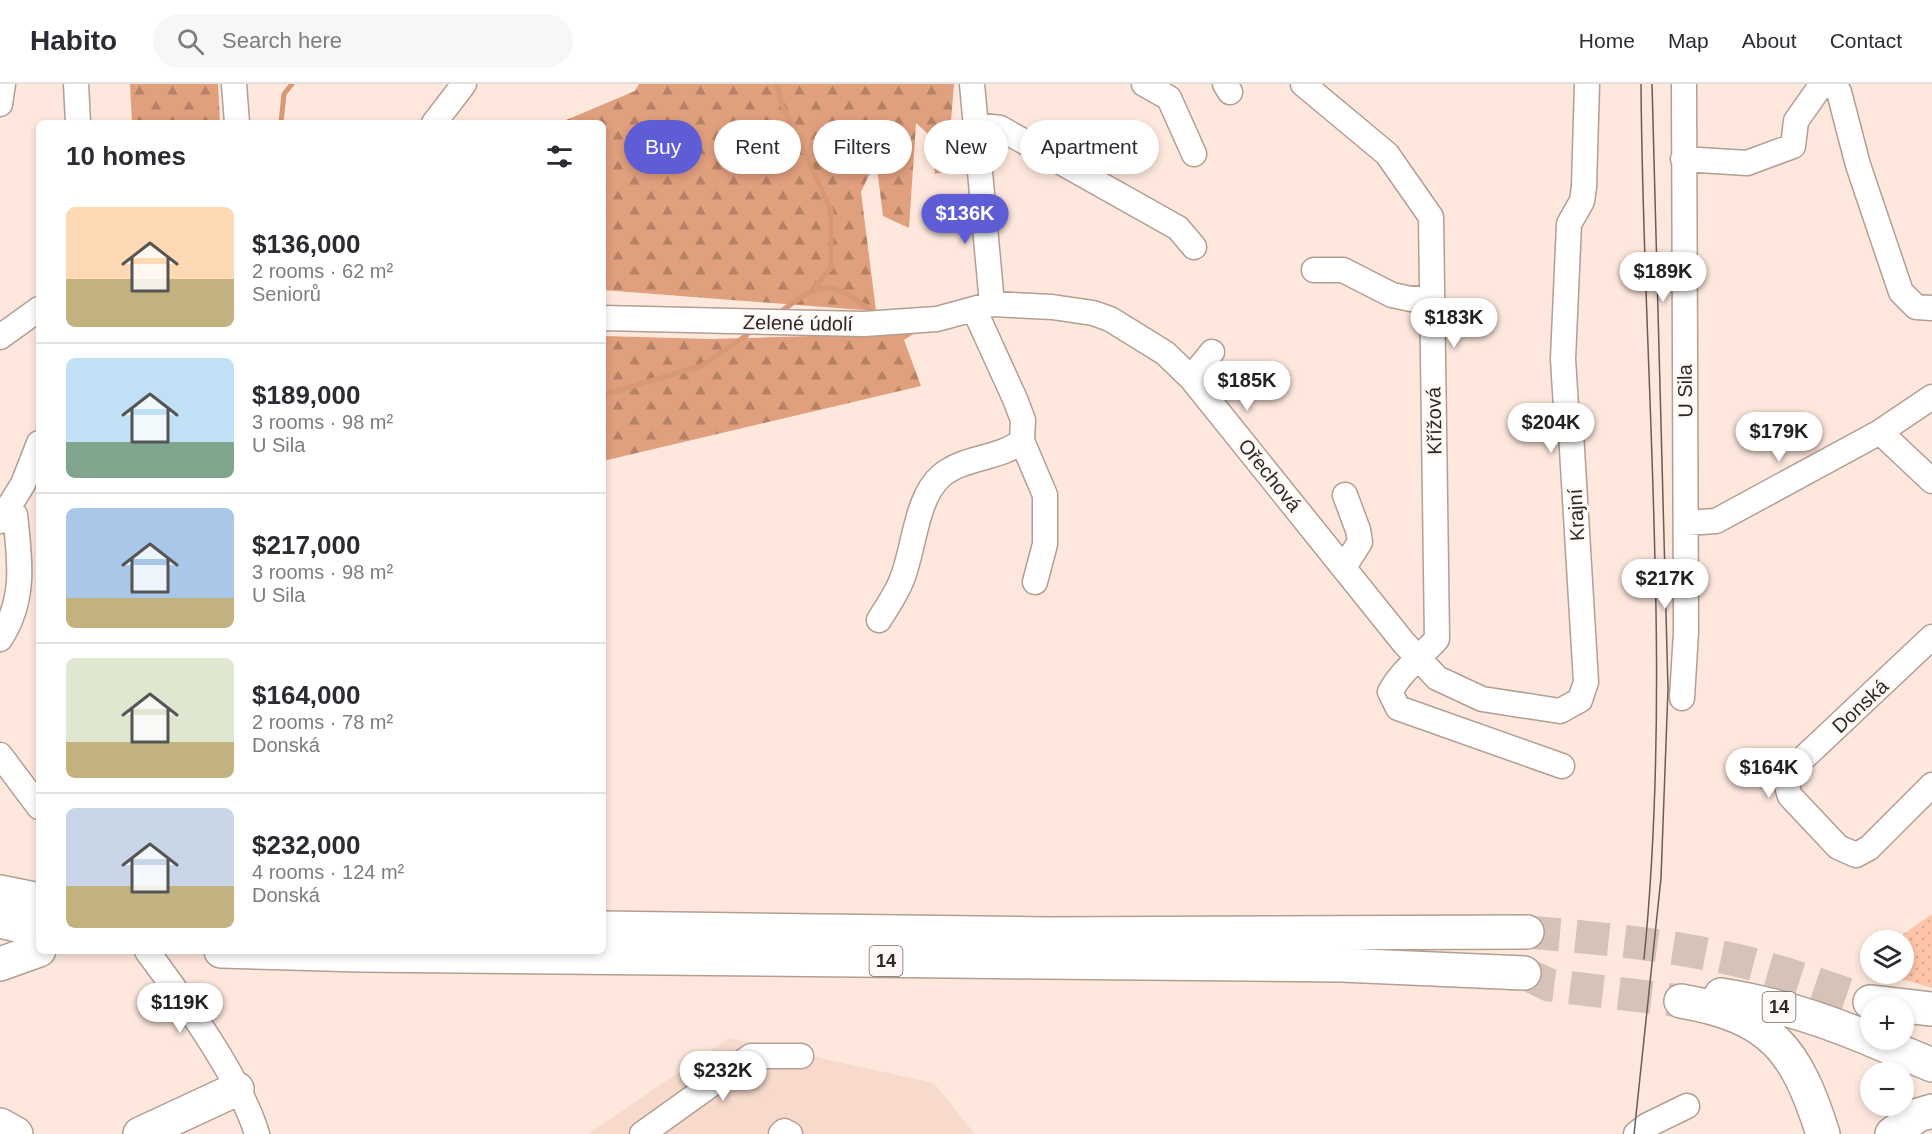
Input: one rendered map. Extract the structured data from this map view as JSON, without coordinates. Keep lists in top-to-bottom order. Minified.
{"streets":{"highway":["14"],"street":["Zelené údolí","U Sila","Křížová","Ořechová","Krajní","Donská"]},"crossings":[["Zelené údolí","Ořechová"],["Křížová","Ořechová"],["Křížová","Krajní"],["Ořechová","Krajní"]],"page":{"header":"Habito","search":"Search here","nav":["Home","Map","About","Contact"],"chip":["Buy","Rent","Filters","New","Apartment"],"heading":"10 homes","list":[{"name":"$136,000","note":"2 rooms · 62 m² · Seniorů"},{"name":"$189,000","note":"3 rooms · 98 m² · U Sila"},{"name":"$217,000","note":"3 rooms · 98 m² · U Sila"},{"name":"$164,000","note":"2 rooms · 78 m² · Donská"},{"name":"$232,000","note":"4 rooms · 124 m² · Donská"}],"price":["$136K","$189K","$183K","$185K","$204K","$179K","$217K","$164K","$119K","$232K"],"map_buttons":["+","−"]}}
